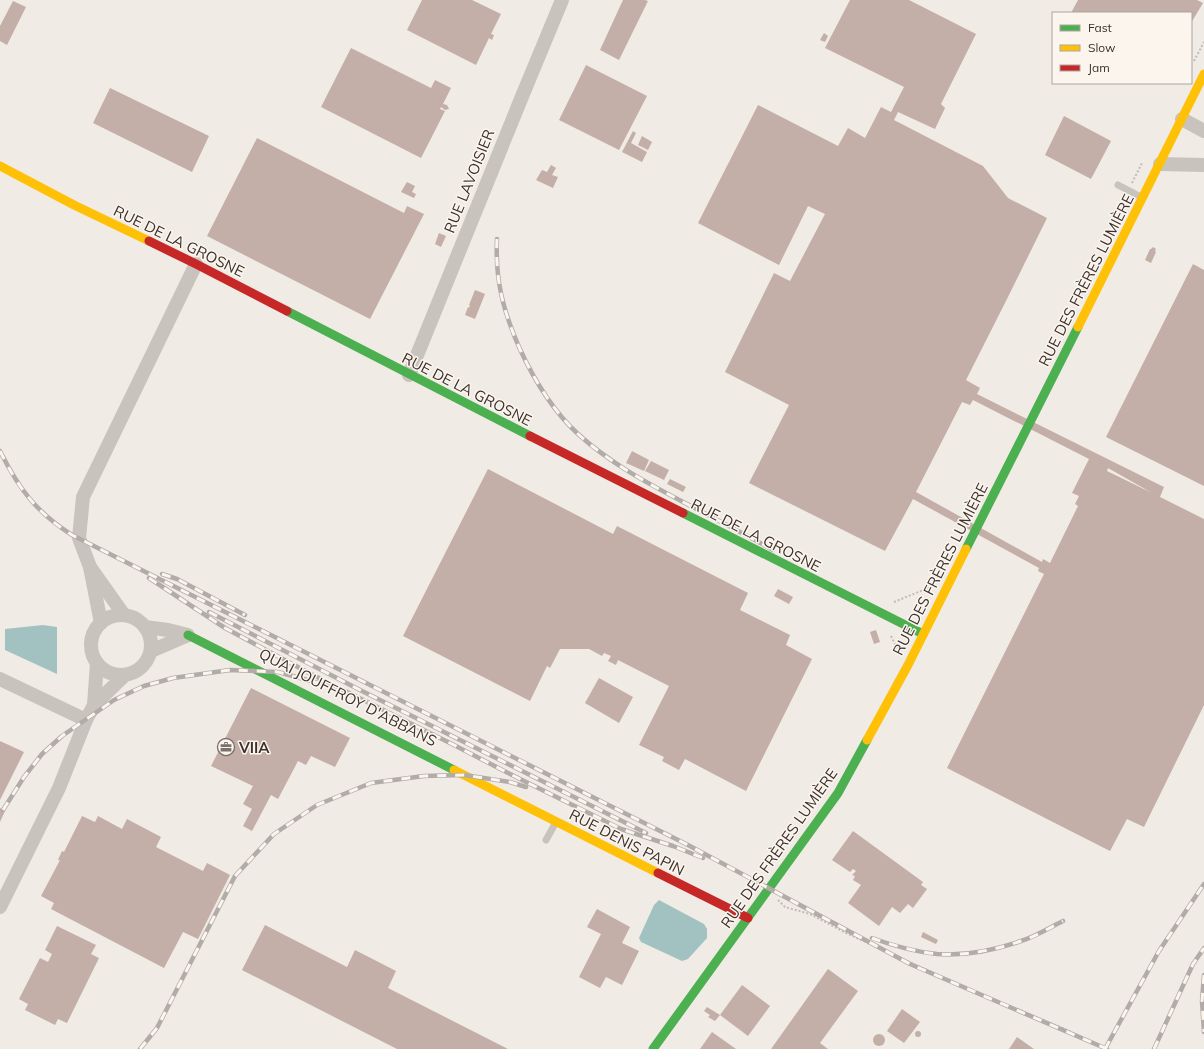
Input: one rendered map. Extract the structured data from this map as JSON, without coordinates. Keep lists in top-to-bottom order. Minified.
{"streets":{"street":["RUE LAVOISIER","RUE DE LA GROSNE","RUE DES FRÈRES LUMIÈRE","QUAI JOUFFROY D'ABBANS","RUE DENIS PAPIN"]},"crossings":[["RUE LAVOISIER","RUE DE LA GROSNE"],["RUE DE LA GROSNE","RUE DES FRÈRES LUMIÈRE"],["RUE DES FRÈRES LUMIÈRE","RUE DENIS PAPIN"],["QUAI JOUFFROY D'ABBANS","RUE DENIS PAPIN"]],"places":{"office":["VIIA"]},"legend":["Fast","Slow","Jam"]}
